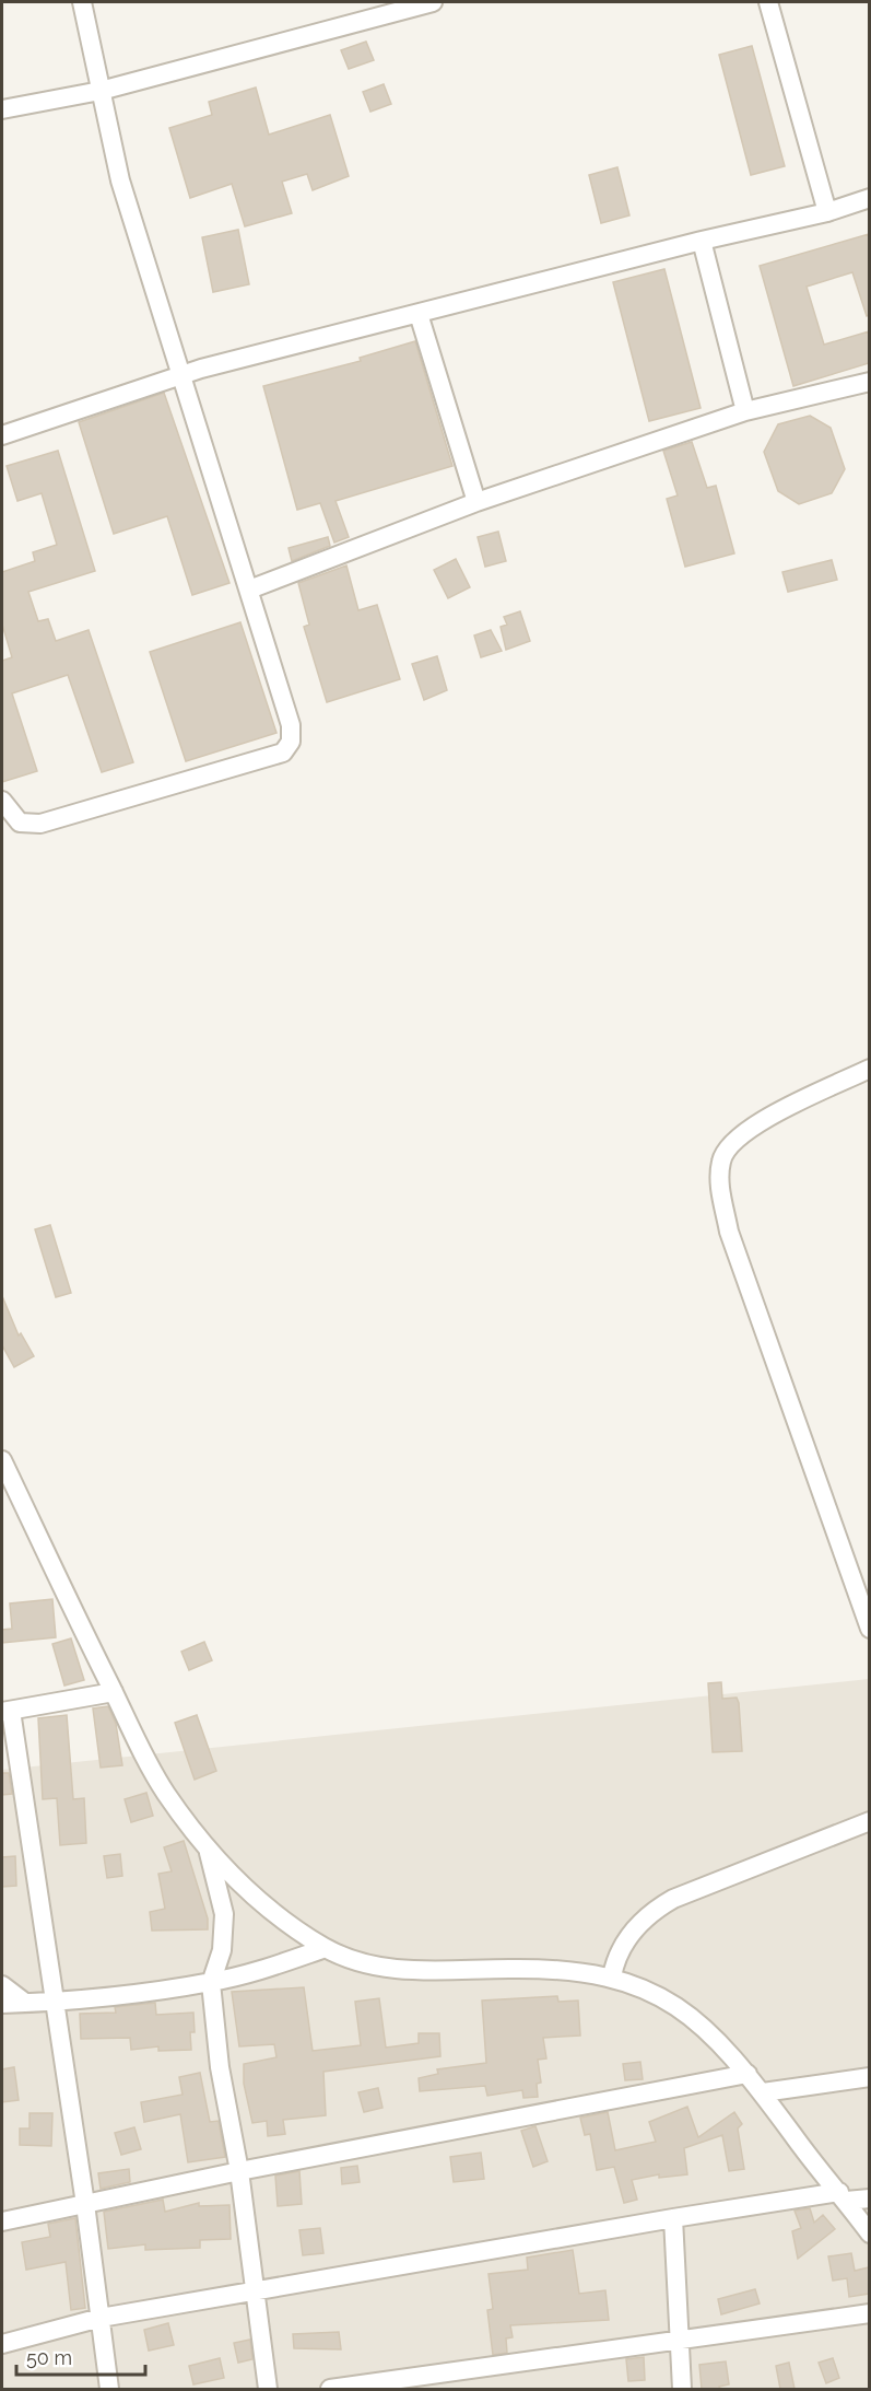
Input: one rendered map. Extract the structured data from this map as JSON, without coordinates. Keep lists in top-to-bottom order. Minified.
{"scale_bar":"50 m"}
